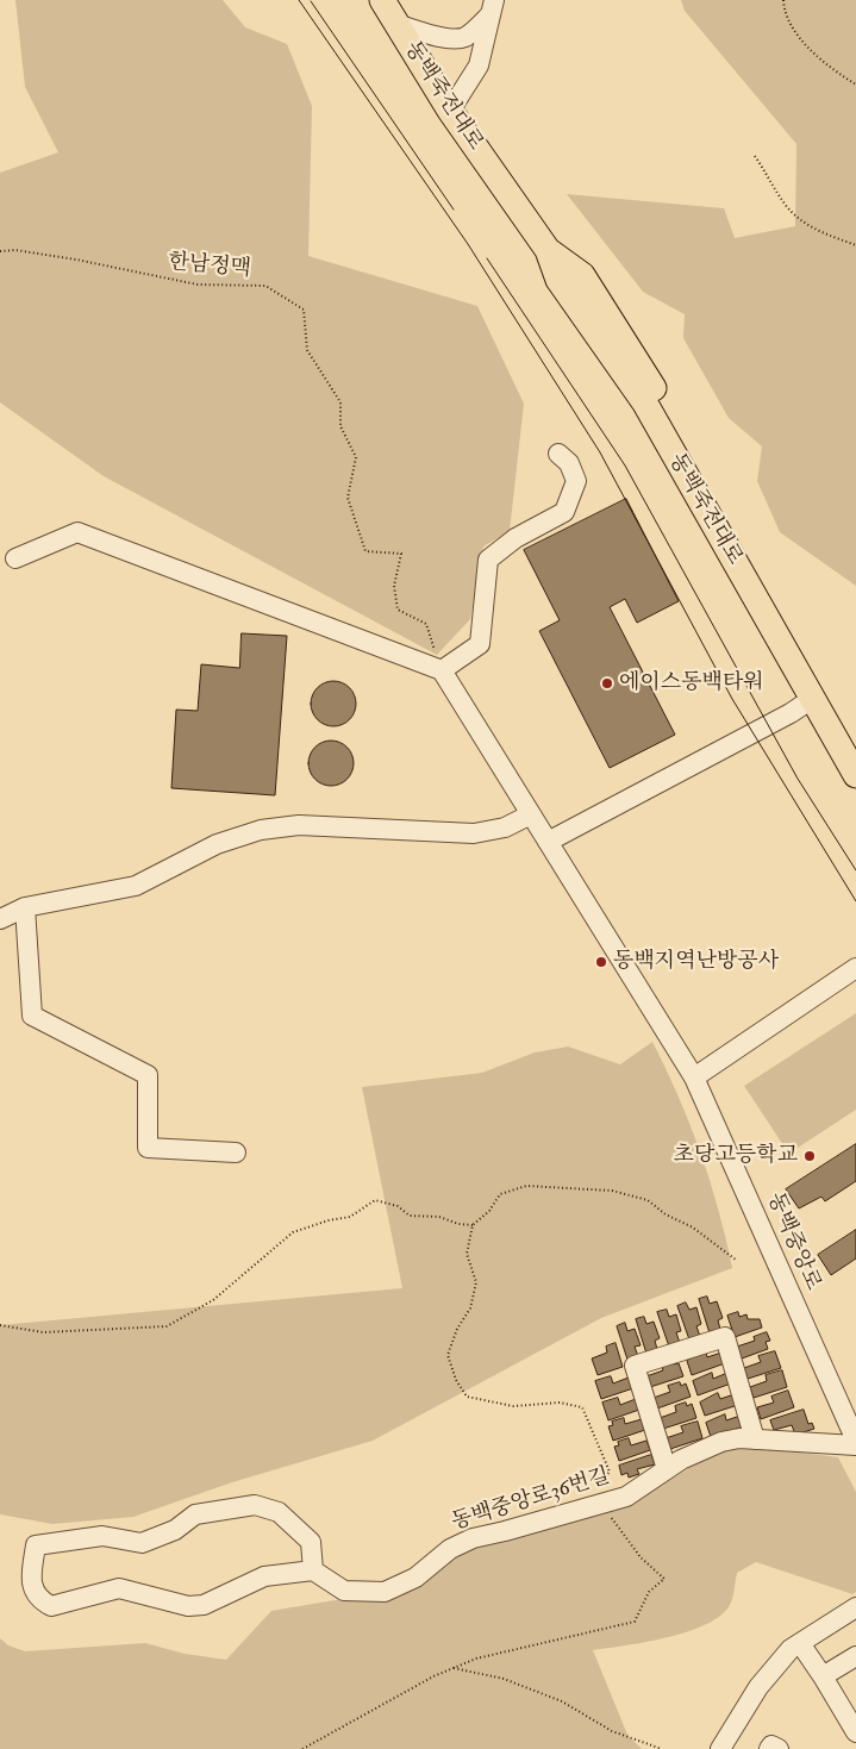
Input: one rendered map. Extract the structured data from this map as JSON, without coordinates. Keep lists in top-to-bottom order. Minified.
{"streets":{"main road":["동백죽전대로"],"street":["동백중앙로","동백중앙로36번길"],"path":["한남정맥"]},"crossings":[["한남정맥","동백중앙로"],["동백중앙로","동백중앙로36번길"]],"places":["에이스동백타워","동백지역난방공사","초당고등학교"]}
